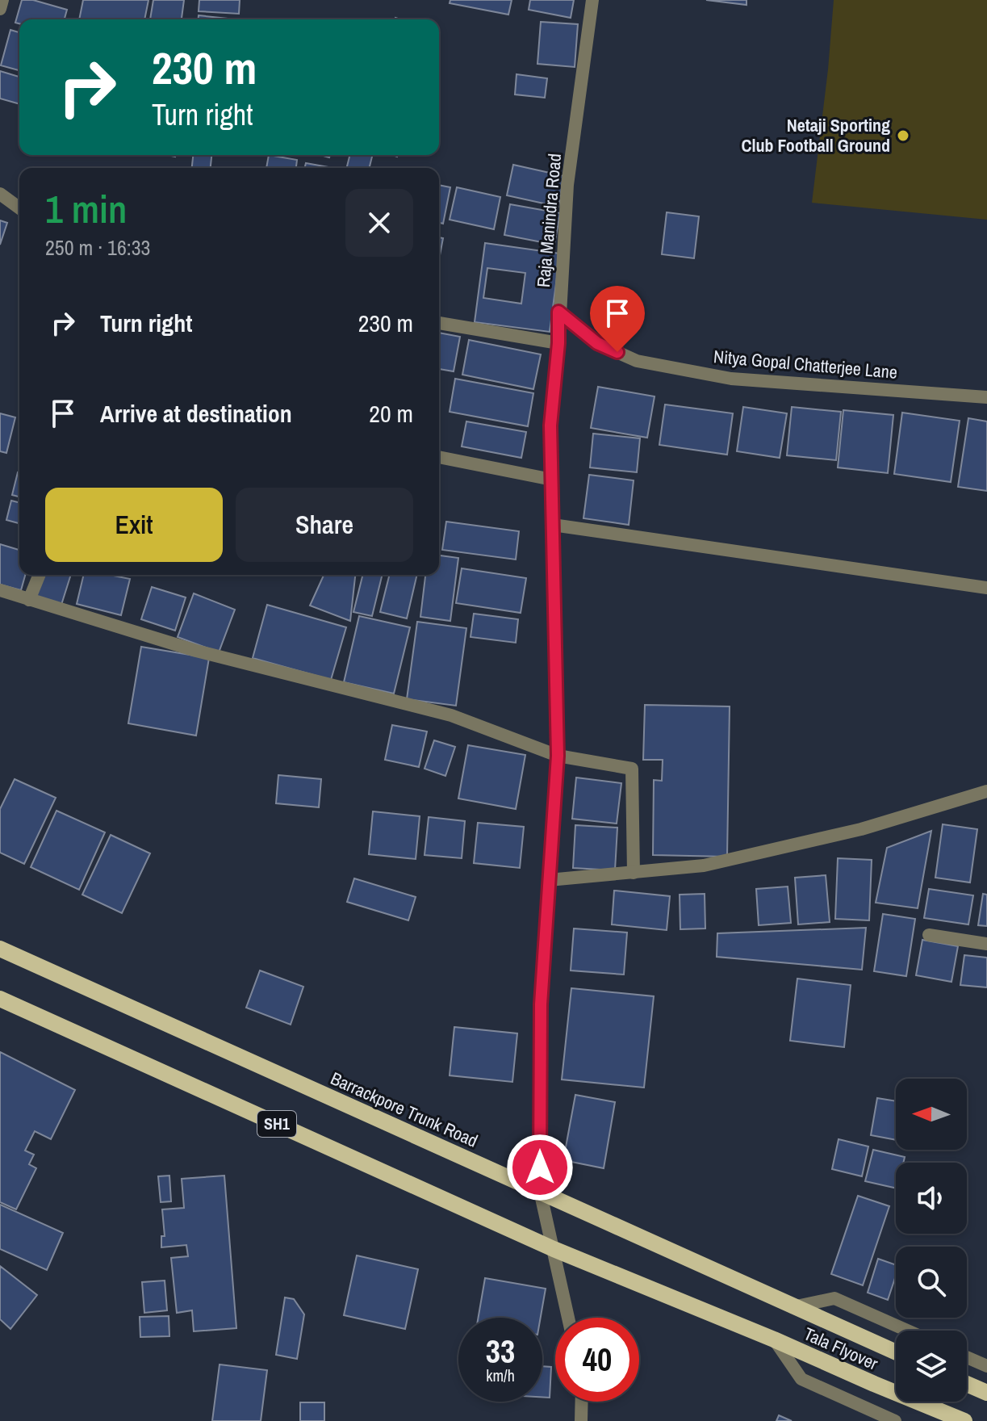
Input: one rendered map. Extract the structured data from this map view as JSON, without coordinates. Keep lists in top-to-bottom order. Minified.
{"streets":{"main road":["Barrackpore Trunk Road","SH1","Tala Flyover"],"street":["Raja Manindra Road","Nitya Gopal Chatterjee Lane"]},"crossings":[["Raja Manindra Road","Nitya Gopal Chatterjee Lane"],["Raja Manindra Road","Barrackpore Trunk Road"],["Raja Manindra Road","SH1"],["Barrackpore Trunk Road","Tala Flyover"],["SH1","Tala Flyover"]],"places":["Netaji Sporting Club Football Ground"],"north":"left","page":{"turn":["230 m","Turn right"],"heading":["1 min","250 m · 16:33"],"list":[{"name":"Turn right","value":"230 m"},{"name":"Arrive at destination","value":"20 m"}],"buttons":["Exit","Share"],"speed":"33 km/h","limit":"40"}}
